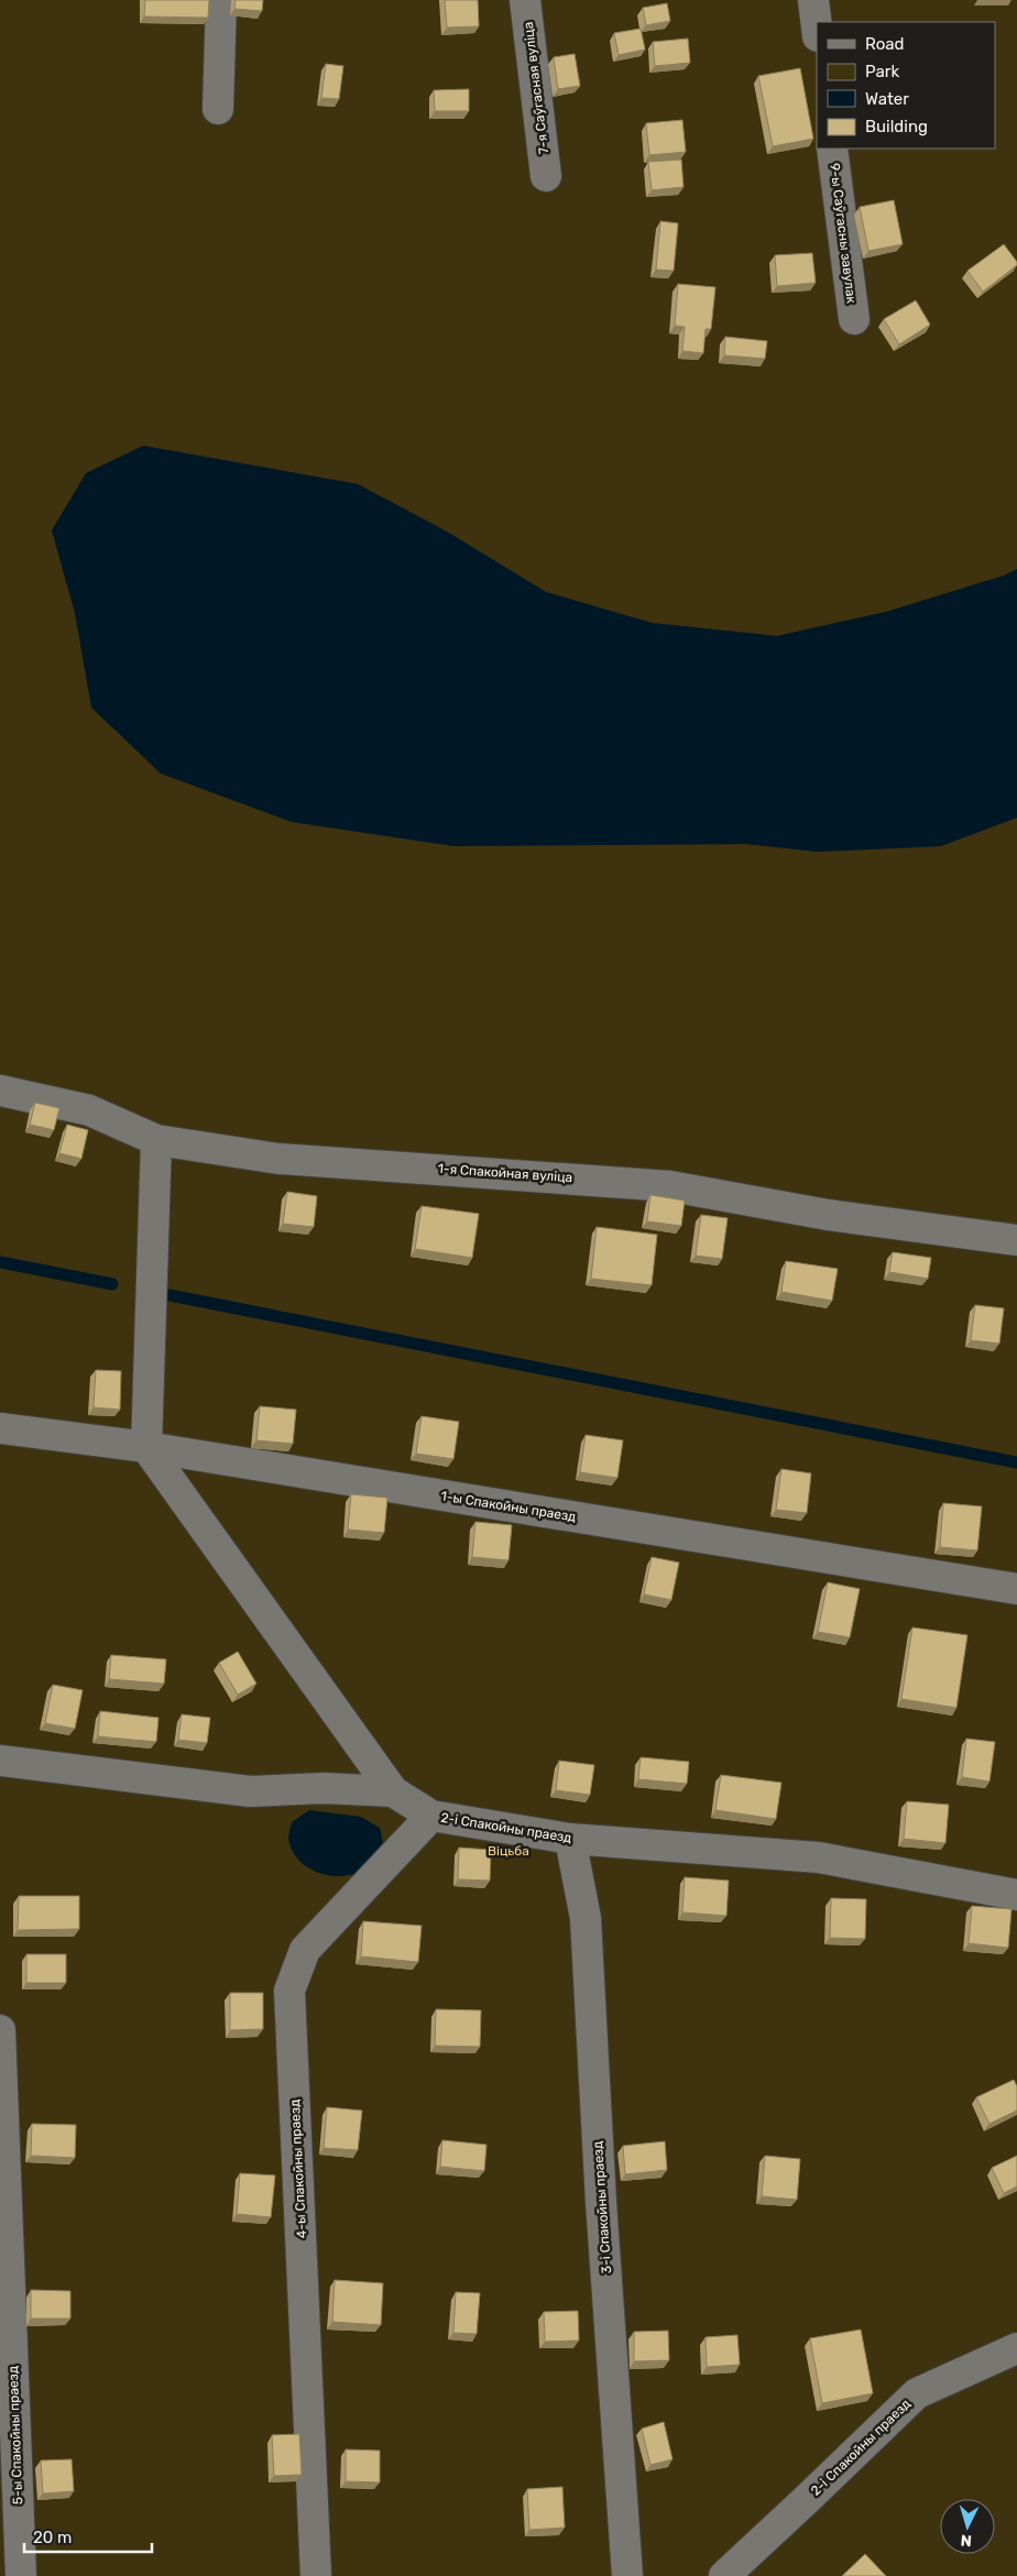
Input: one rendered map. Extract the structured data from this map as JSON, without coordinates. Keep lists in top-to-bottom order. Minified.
{"streets":{"lane":["7-я Саўгасная вуліца","9-ы Саўгасны завулак","1-я Спакойная вуліца","1-ы Спакойны праезд","2-і Спакойны праезд","4-ы Спакойны праезд","3-і Спакойны праезд","5-ы Спакойны праезд"]},"crossings":[["2-і Спакойны праезд","4-ы Спакойны праезд"],["2-і Спакойны праезд","3-і Спакойны праезд"]],"parks":["Віцьба"],"legend":["Road","Park","Water","Building"],"scale_bar":"20 m","north":"bottom"}
